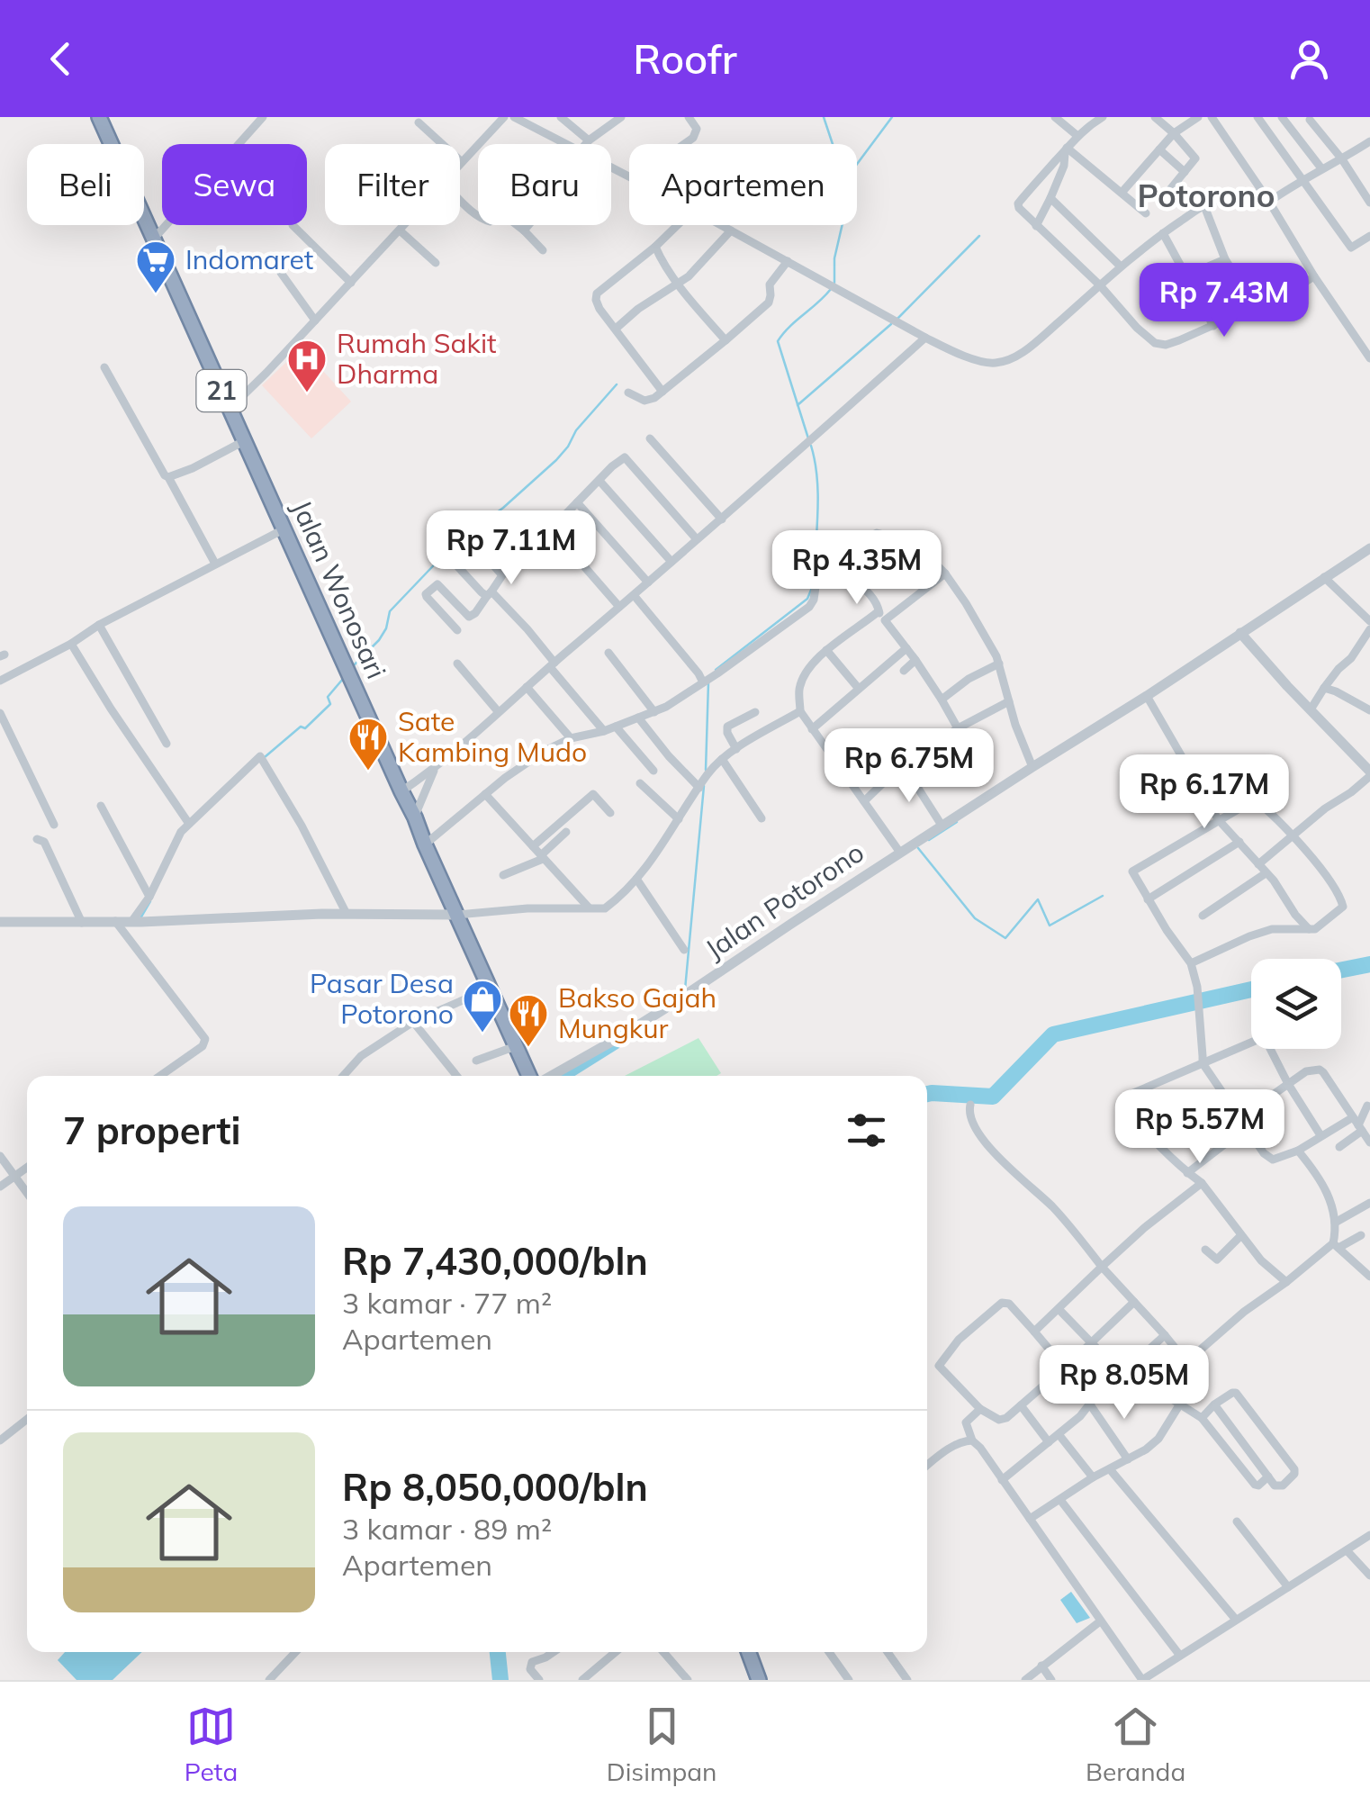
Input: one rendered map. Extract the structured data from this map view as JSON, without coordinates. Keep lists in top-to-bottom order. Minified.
{"streets":{"highway":["21","Jalan Wonosari"],"street":["Jalan Potorono"]},"districts":["Potorono"],"places":{"supermarket":["Indomaret"],"hospital":["Rumah Sakit Dharma"],"restaurant":["Sate Kambing Mudo","Bakso Gajah Mungkur"],"shop":["Pasar Desa Potorono"]},"page":{"header":"Roofr","chip":["Beli","Sewa","Filter","Baru","Apartemen"],"price":["Rp 7.43M","Rp 7.11M","Rp 4.35M","Rp 6.75M","Rp 6.17M","Rp 5.57M","Rp 8.05M"],"heading":"7 properti","list":[{"name":"Rp 7,430,000/bln","note":"3 kamar · 77 m² · Apartemen"},{"name":"Rp 8,050,000/bln","note":"3 kamar · 89 m² · Apartemen"}],"tabs":["Peta","Disimpan","Beranda"]}}
